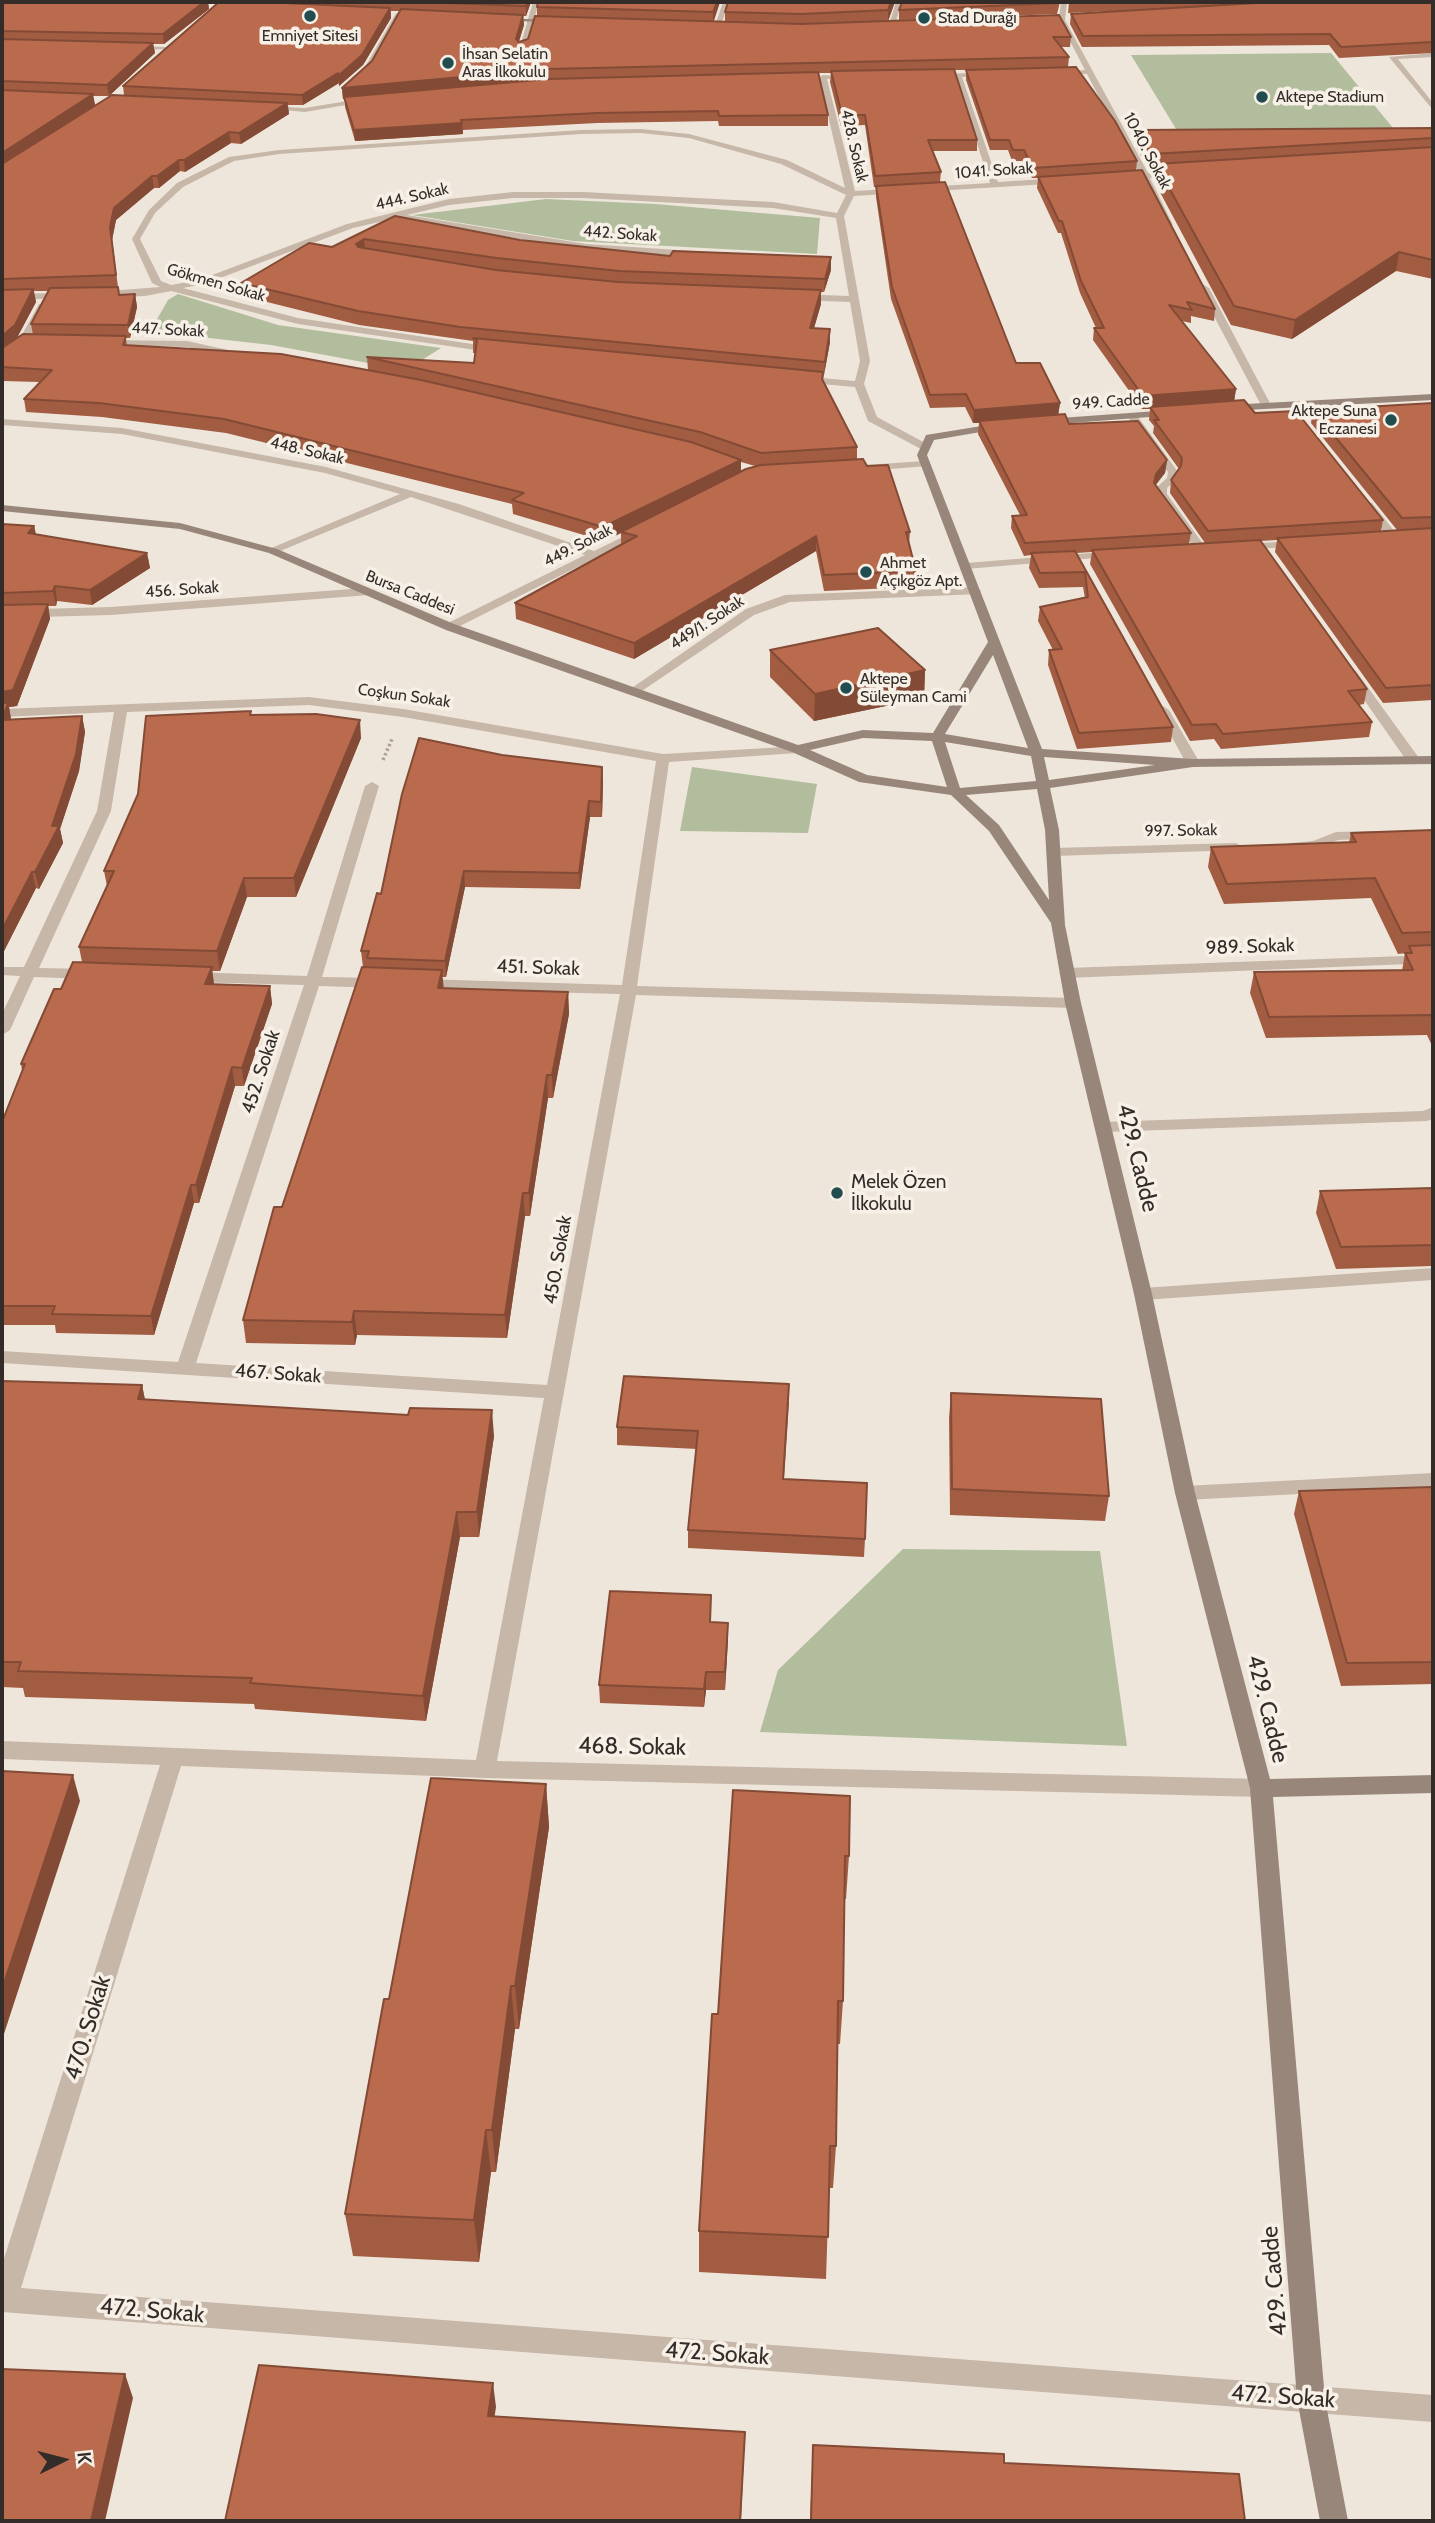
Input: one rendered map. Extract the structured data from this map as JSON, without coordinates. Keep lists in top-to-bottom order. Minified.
{"streets":{"street":["428. Sokak","1040. Sokak","1041. Sokak","444. Sokak","442. Sokak","Gökmen Sokak","447. Sokak","949. Cadde","448. Sokak","449. Sokak","456. Sokak","Bursa Caddesi","449/1. Sokak","Coşkun Sokak","997. Sokak","989. Sokak","451. Sokak","452. Sokak","429. Cadde","450. Sokak","467. Sokak","468. Sokak","470. Sokak","472. Sokak"]},"crossings":[["428. Sokak","1041. Sokak"],["428. Sokak","444. Sokak"],["428. Sokak","Gökmen Sokak"],["1041. Sokak","Gökmen Sokak"],["444. Sokak","442. Sokak"],["444. Sokak","Gökmen Sokak"],["448. Sokak","449. Sokak"],["449. Sokak","Bursa Caddesi"],["456. Sokak","Bursa Caddesi"],["Bursa Caddesi","449/1. Sokak"],["Bursa Caddesi","Coşkun Sokak"],["Bursa Caddesi","429. Cadde"],["449/1. Sokak","429. Cadde"],["Coşkun Sokak","450. Sokak"],["997. Sokak","429. Cadde"],["989. Sokak","429. Cadde"],["451. Sokak","452. Sokak"],["451. Sokak","429. Cadde"],["451. Sokak","450. Sokak"],["452. Sokak","467. Sokak"],["429. Cadde","468. Sokak"],["429. Cadde","472. Sokak"],["450. Sokak","467. Sokak"],["450. Sokak","468. Sokak"],["468. Sokak","470. Sokak"],["470. Sokak","472. Sokak"]],"places":["Emniyet Sitesi","Stad Durağı","İhsan Selatin Aras İlkokulu","Aktepe Stadium","Aktepe Suna Eczanesi","Ahmet Açıkgöz Apt.","Aktepe Süleyman Cami","Melek Özen İlkokulu"],"north":"right"}
